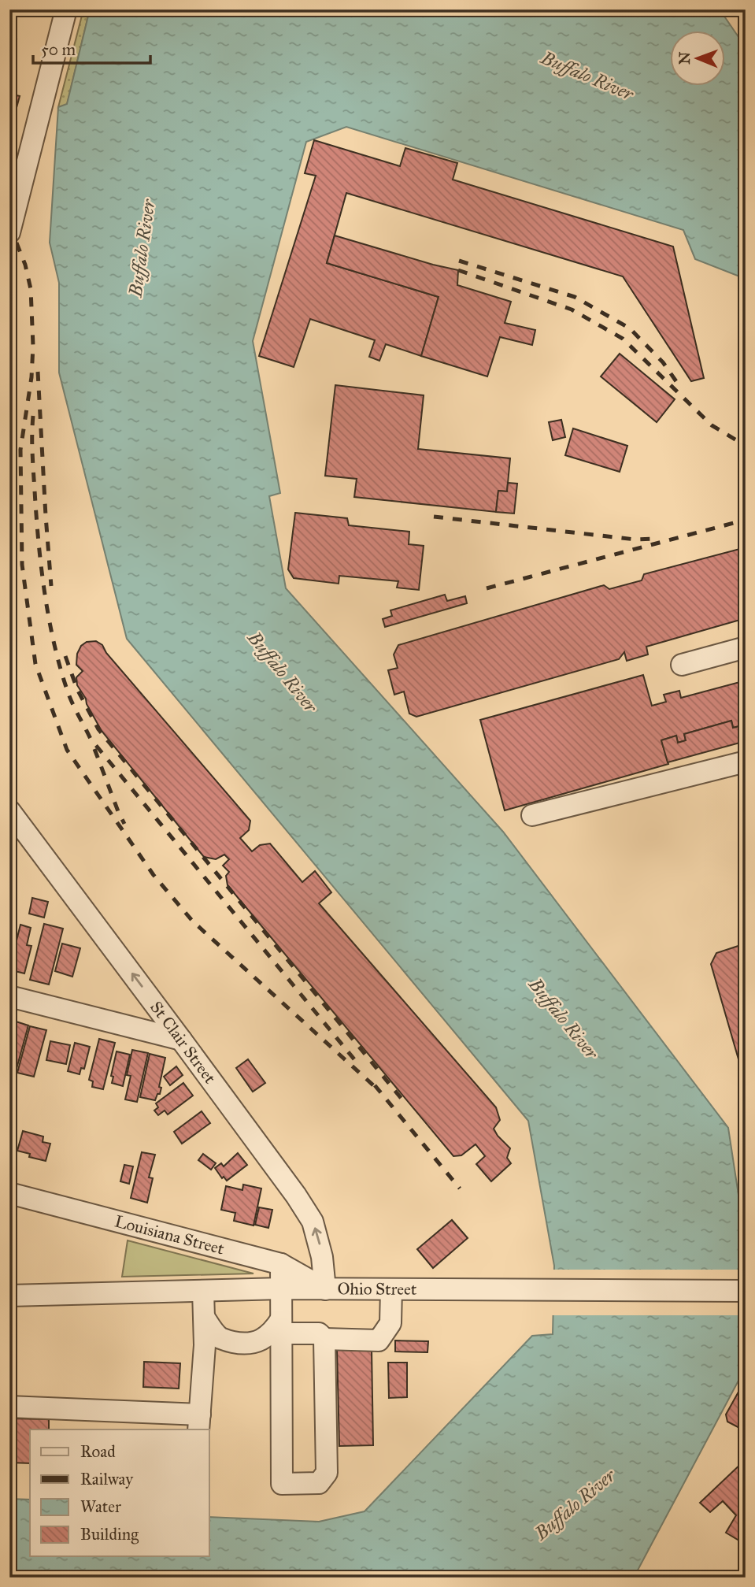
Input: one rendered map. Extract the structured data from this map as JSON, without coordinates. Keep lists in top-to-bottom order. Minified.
{"streets":{"street":["St Clair Street","Louisiana Street","Ohio Street"]},"crossings":[["St Clair Street","Louisiana Street"],["St Clair Street","Ohio Street"],["Louisiana Street","Ohio Street"]],"one_way":["St Clair Street"],"water":["Buffalo River"],"legend":["Road","Railway","Water","Building"],"scale_bar":"50 m","north":"left"}
